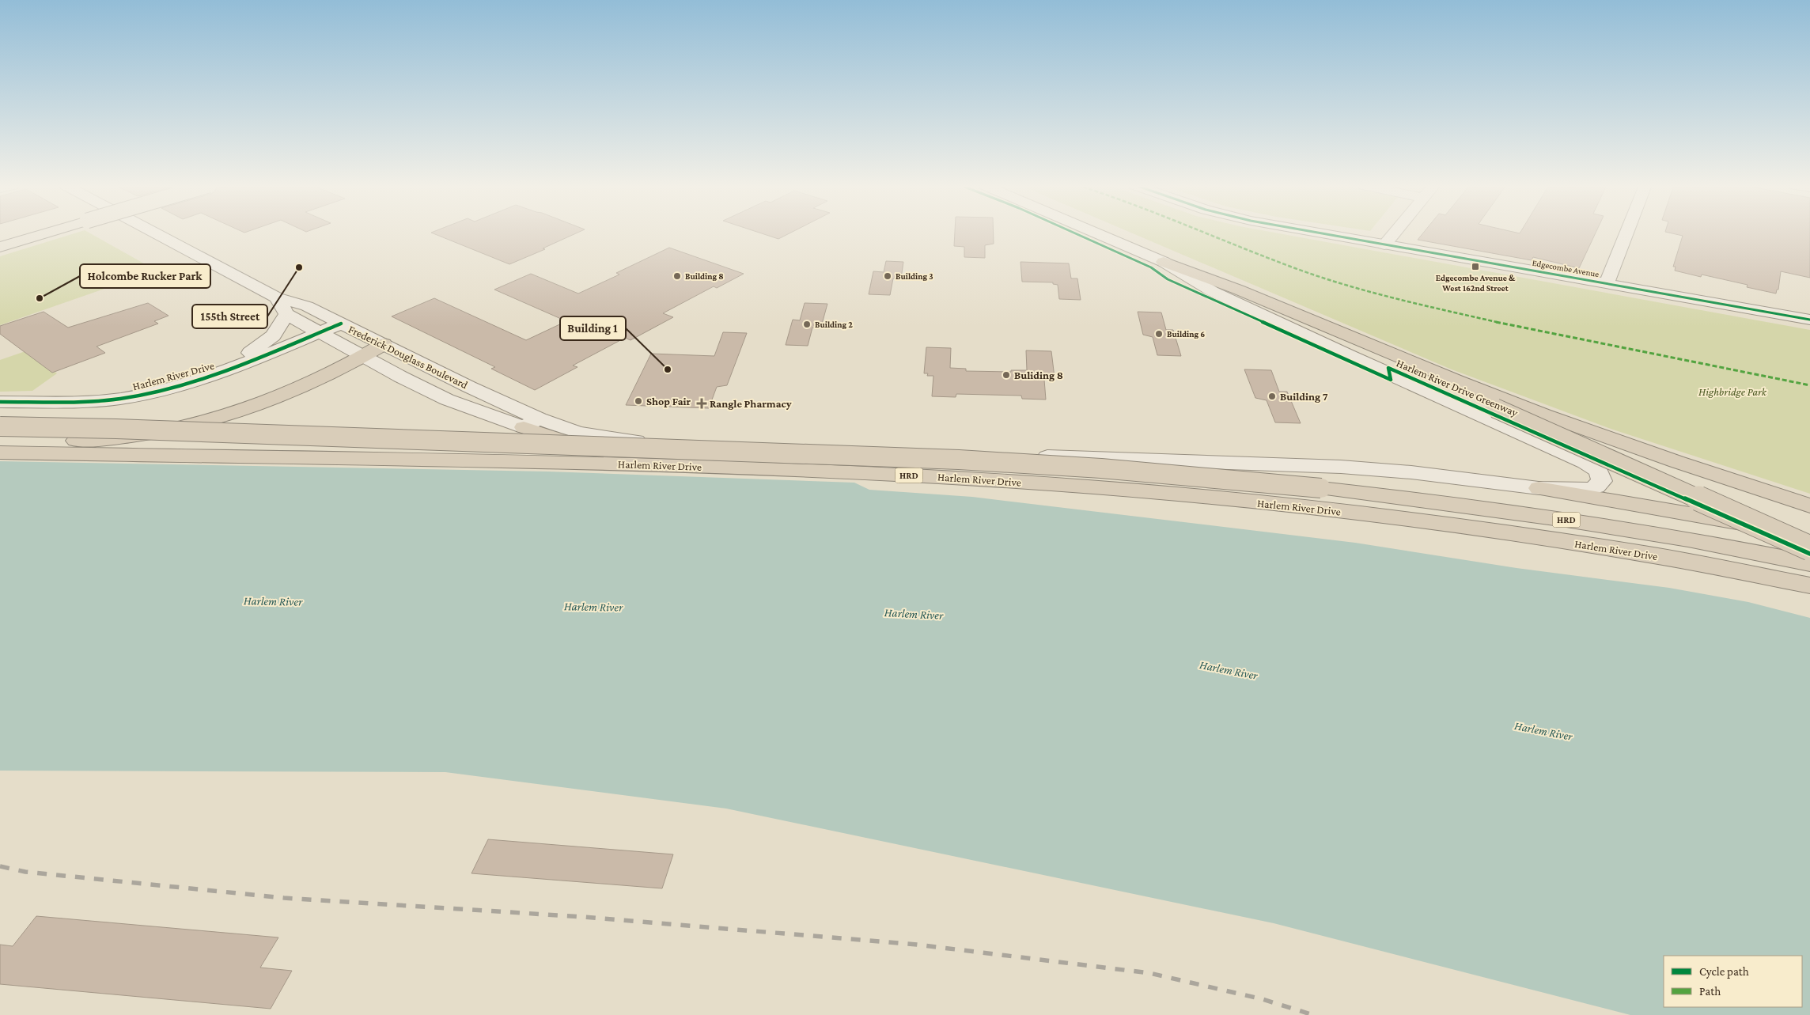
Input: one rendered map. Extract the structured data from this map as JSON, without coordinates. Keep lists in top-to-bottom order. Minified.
{"streets":{"highway":["Harlem River Drive","HRD"],"main road":["Edgecombe Avenue","Frederick Douglass Boulevard"],"cycle path":["Harlem River Drive Greenway"]},"crossings":[["Frederick Douglass Boulevard","Harlem River Drive"]],"water":["Harlem River"],"parks":["Highbridge Park"],"places":{"transit":["Edgecombe Avenue & West 162nd Street"],"other":["155th Street","Building 8","Building 3","Holcombe Rucker Park","Building 2","Building 6","Building 1","Buliding 8","Building 7","Shop Fair"],"health":["Rangle Pharmacy"]},"legend":["Cycle path","Path"]}
